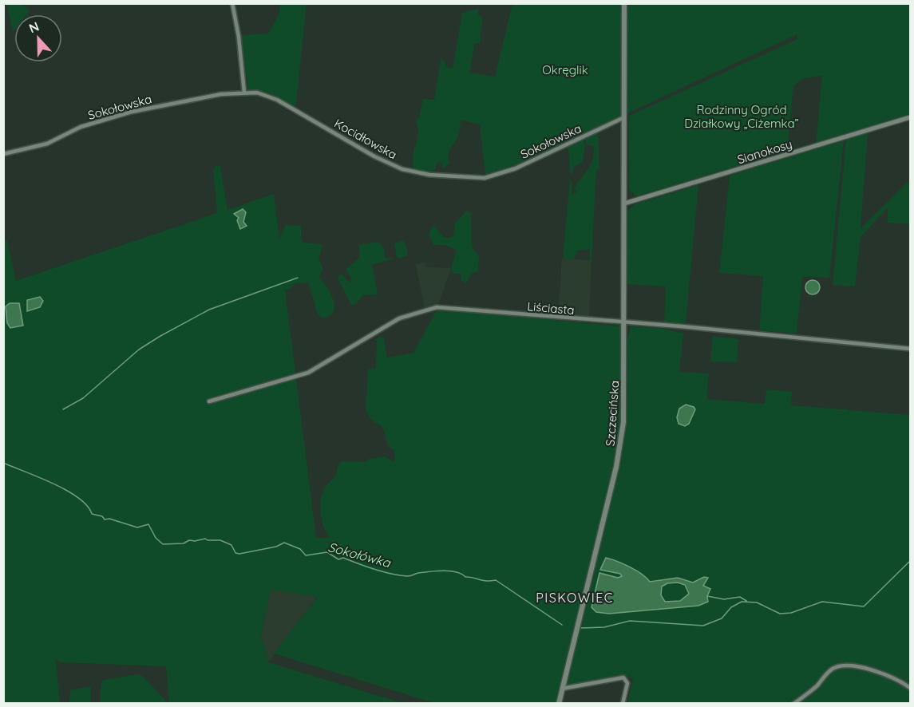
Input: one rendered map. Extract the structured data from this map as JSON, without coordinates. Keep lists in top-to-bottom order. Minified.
{"streets":{"main road":["Szczecińska"],"street":["Sokołowska","Kocidłowska","Sianokosy","Liściasta"]},"crossings":[["Sokołowska","Kocidłowska"],["Sokołowska","Szczecińska"],["Sianokosy","Szczecińska"],["Liściasta","Szczecińska"]],"districts":["PISKOWIEC"],"water":["Sokołówka"],"parks":["Okręglik","Rodzinny Ogród Działkowy „Ciżemka”"],"north":"top"}
